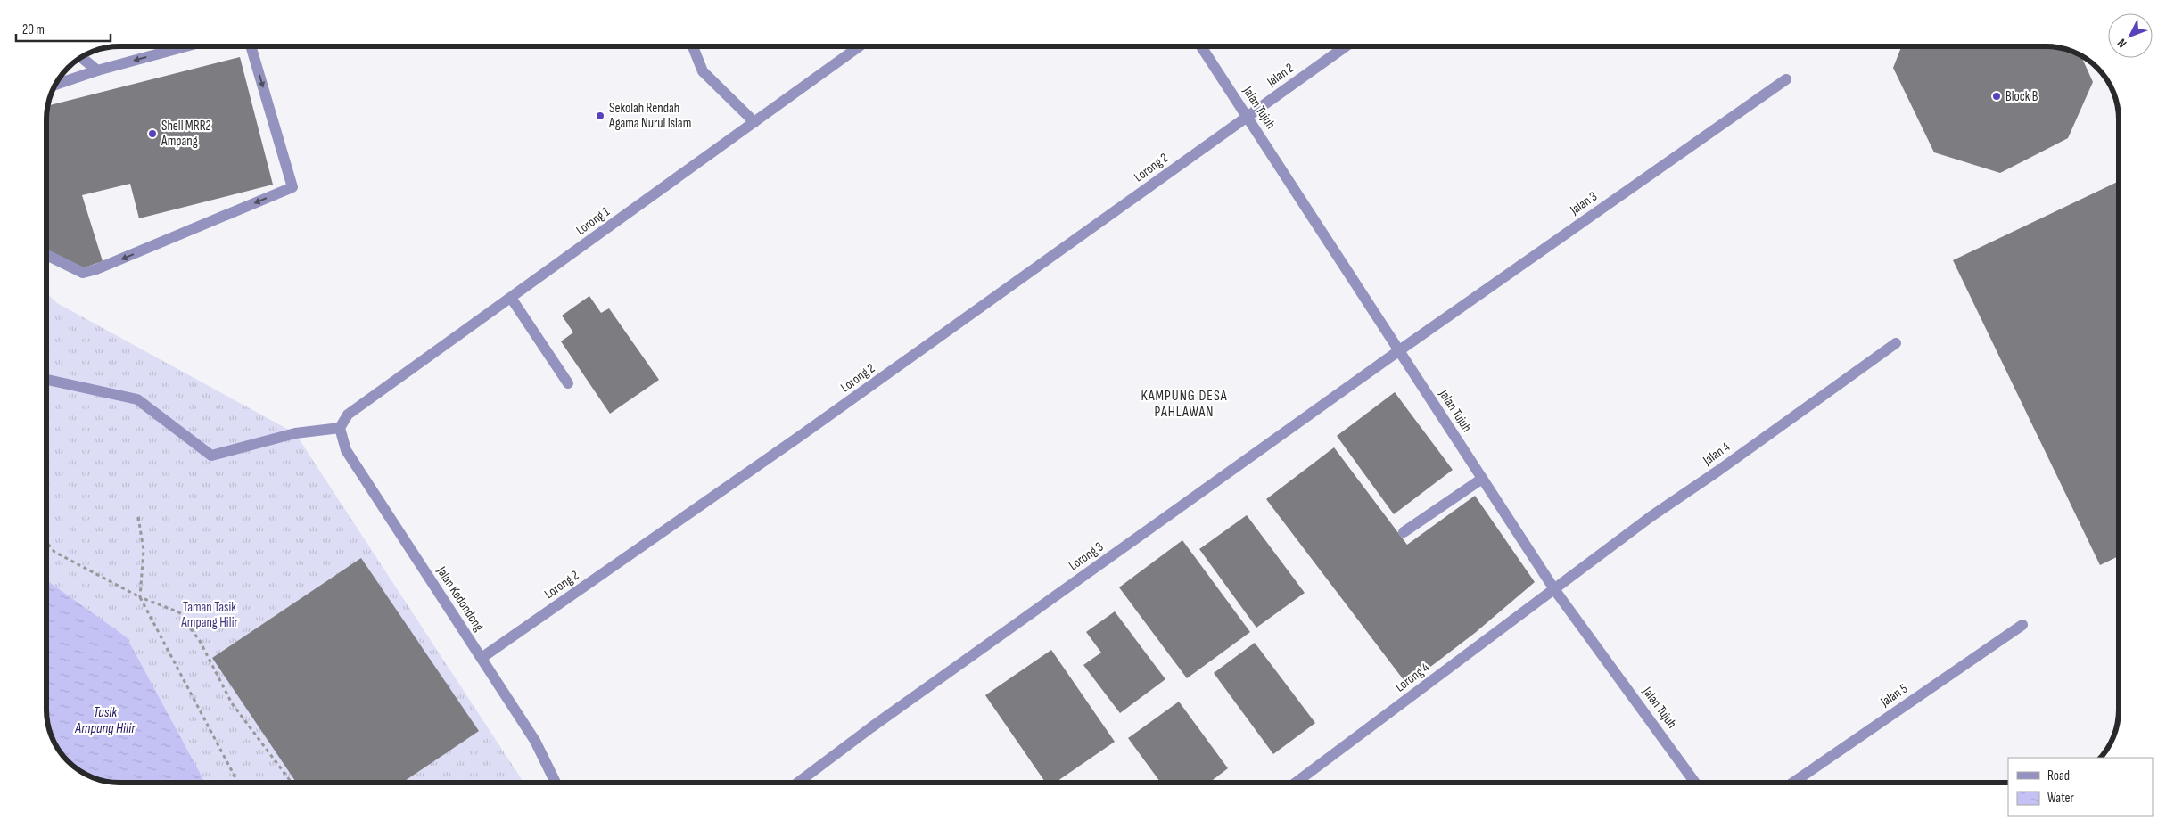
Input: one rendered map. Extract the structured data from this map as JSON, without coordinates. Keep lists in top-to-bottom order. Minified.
{"streets":{"street":["Jalan 2","Jalan Tujuh","Lorong 2","Jalan 3","Lorong 1","Jalan 4","Lorong 3","Jalan Kedondong","Lorong 4","Jalan 5"]},"crossings":[["Jalan 2","Jalan Tujuh"],["Jalan 2","Lorong 2"],["Jalan Tujuh","Lorong 2"],["Jalan Tujuh","Jalan 3"],["Jalan Tujuh","Jalan 4"],["Jalan Tujuh","Lorong 3"],["Jalan Tujuh","Lorong 4"],["Lorong 2","Jalan Kedondong"],["Jalan 3","Lorong 3"],["Lorong 1","Jalan Kedondong"],["Jalan 4","Lorong 4"]],"districts":["KAMPUNG DESA PAHLAWAN"],"water":["Tasik Ampang Hilir"],"parks":["Taman Tasik Ampang Hilir"],"places":["Block B","Sekolah Rendah Agama Nurul Islam","Shell MRR2 Ampang"],"legend":["Road","Water"],"scale_bar":"20 m","north":"bottom left"}
